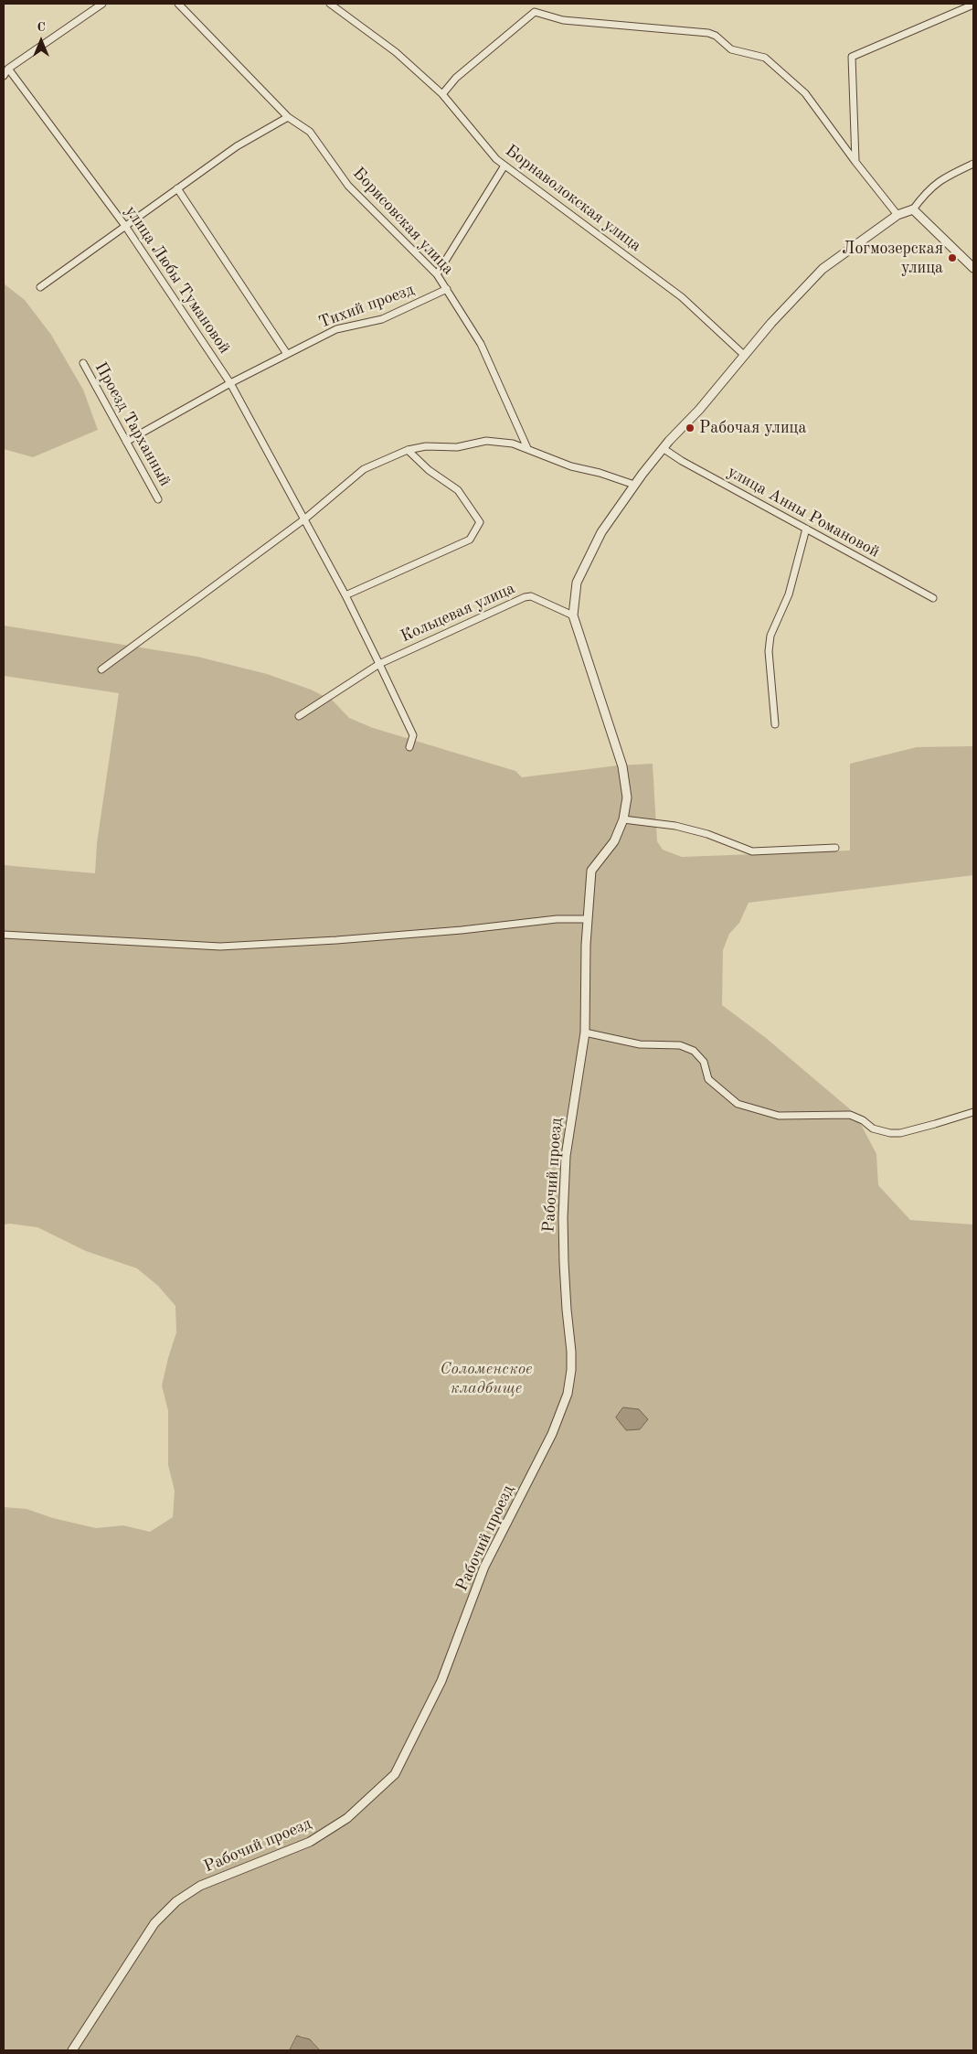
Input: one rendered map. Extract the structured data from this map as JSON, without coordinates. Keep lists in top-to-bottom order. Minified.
{"streets":{"street":["Борнаволокская улица","Борисовская улица","улица Любы Тумановой","Тихий проезд","Проезд Тарханный","улица Анны Романовой","Кольцевая улица","Рабочий проезд"]},"crossings":[["Борисовская улица","Тихий проезд"],["улица Любы Тумановой","Тихий проезд"],["Тихий проезд","Проезд Тарханный"]],"parks":["Соломенское кладбище"],"places":["Логмозерская улица","Рабочая улица"],"north":"top"}
